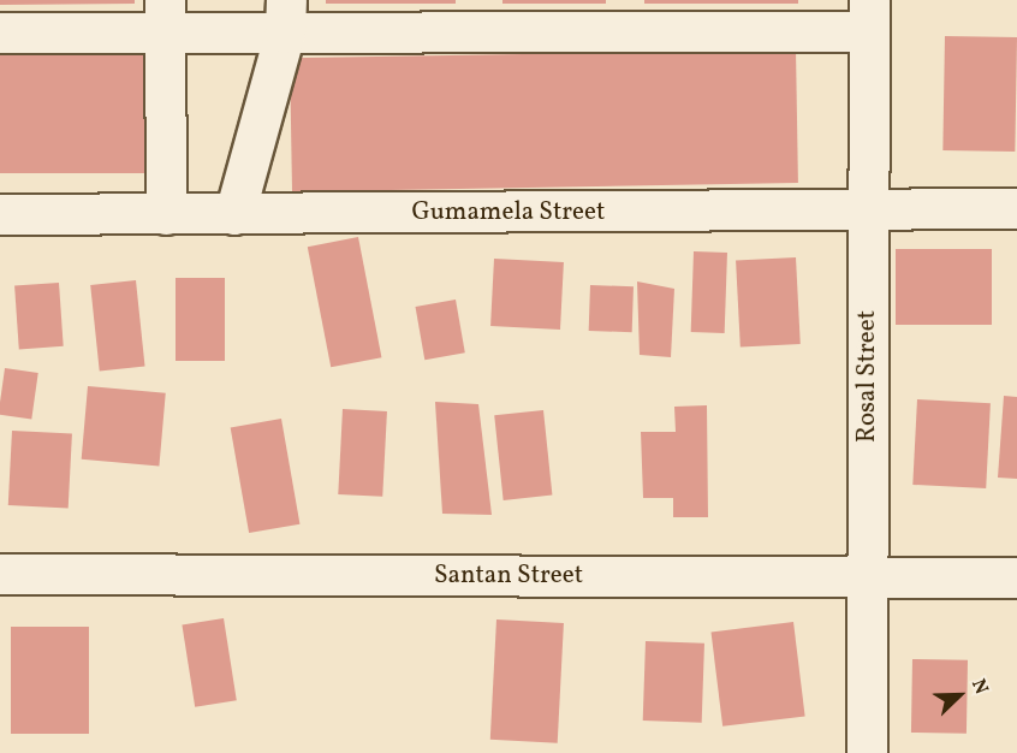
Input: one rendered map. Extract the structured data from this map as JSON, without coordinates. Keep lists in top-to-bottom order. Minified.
{"streets":{"street":["Gumamela Street","Rosal Street","Santan Street"]},"crossings":[["Gumamela Street","Rosal Street"],["Rosal Street","Santan Street"]],"north":"top right"}
